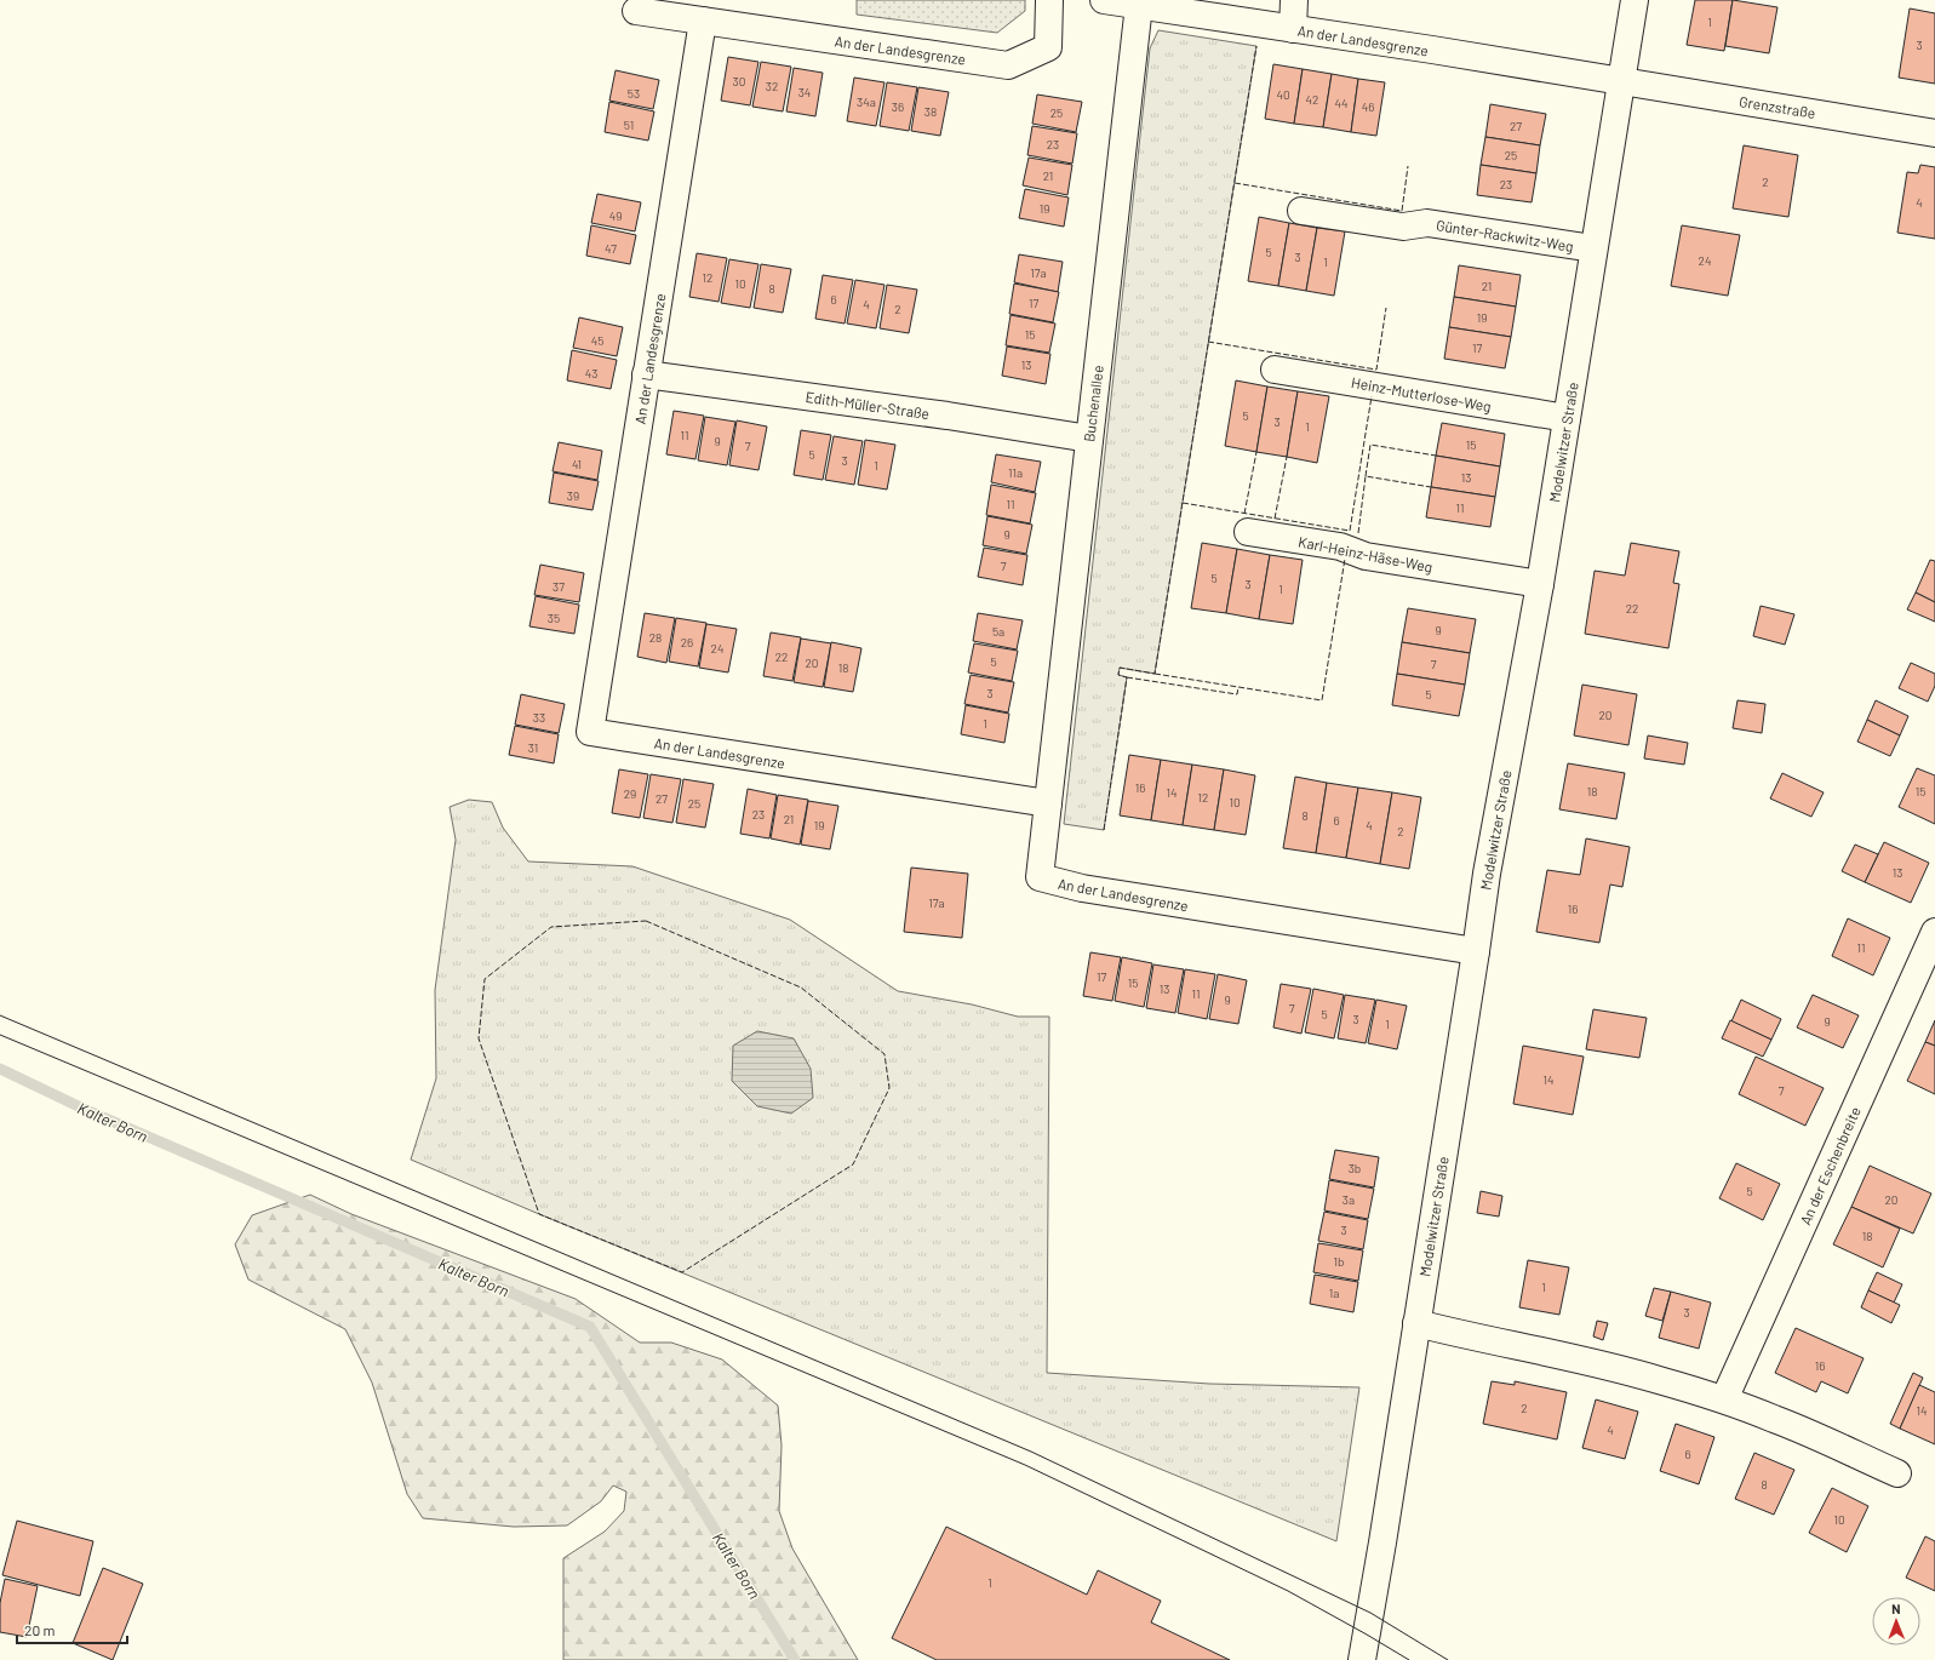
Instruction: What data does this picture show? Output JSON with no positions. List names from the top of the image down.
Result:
{
  "streets": {
    "street": [
      "An der Landesgrenze",
      "Grenzstraße",
      "Günter-Rackwitz-Weg",
      "Heinz-Mutterlose-Weg",
      "Buchenallee",
      "Edith-Müller-Straße",
      "Modelwitzer Straße",
      "Karl-Heinz-Häse-Weg",
      "An der Eschenbreite"
    ]
  },
  "crossings": [
    ["An der Landesgrenze", "Grenzstraße"],
    ["An der Landesgrenze", "Buchenallee"],
    ["An der Landesgrenze", "Edith-Müller-Straße"],
    ["An der Landesgrenze", "Modelwitzer Straße"],
    ["Grenzstraße", "Modelwitzer Straße"],
    ["Günter-Rackwitz-Weg", "Modelwitzer Straße"],
    ["Heinz-Mutterlose-Weg", "Modelwitzer Straße"],
    ["Buchenallee", "Edith-Müller-Straße"],
    ["Modelwitzer Straße", "Karl-Heinz-Häse-Weg"]
  ],
  "water": ["Kalter Born"],
  "house_numbers": [
    "1",
    "3",
    "30",
    "32",
    "34",
    "53",
    "40",
    "42",
    "34a",
    "44",
    "36",
    "46",
    "38",
    "25",
    "51",
    "27",
    "23",
    "25",
    "21",
    "2",
    "23",
    "4",
    "19",
    "49",
    "47",
    "5",
    "3",
    "24",
    "1",
    "17a",
    "12",
    "10",
    "21",
    "8",
    "6",
    "17",
    "4",
    "2",
    "19",
    "15",
    "45",
    "17",
    "13",
    "43",
    "5",
    "3",
    "1",
    "11",
    "9",
    "15",
    "7",
    "5",
    "3",
    "41",
    "1",
    "11a",
    "13",
    "39",
    "11",
    "11",
    "9",
    "7",
    "5",
    "3",
    "37",
    "1",
    "22",
    "35",
    "9",
    "5a",
    "28",
    "26",
    "24",
    "22",
    "5",
    "20",
    "7",
    "18",
    "3",
    "5",
    "20",
    "33",
    "1",
    "31",
    "16",
    "18",
    "15",
    "14",
    "29",
    "12",
    "27",
    "10",
    "25",
    "23",
    "8",
    "21",
    "6",
    "19",
    "4",
    "2",
    "13",
    "17a",
    "16",
    "11",
    "17",
    "15",
    "13",
    "11",
    "9",
    "7",
    "5",
    "3",
    "9",
    "1",
    "14",
    "7",
    "3b",
    "5",
    "3a",
    "20",
    "3",
    "18",
    "1b",
    "1",
    "1a",
    "3",
    "16",
    "2",
    "14",
    "4",
    "6",
    "8",
    "10",
    "1"
  ],
  "scale_bar": "20 m",
  "north": "top"
}
